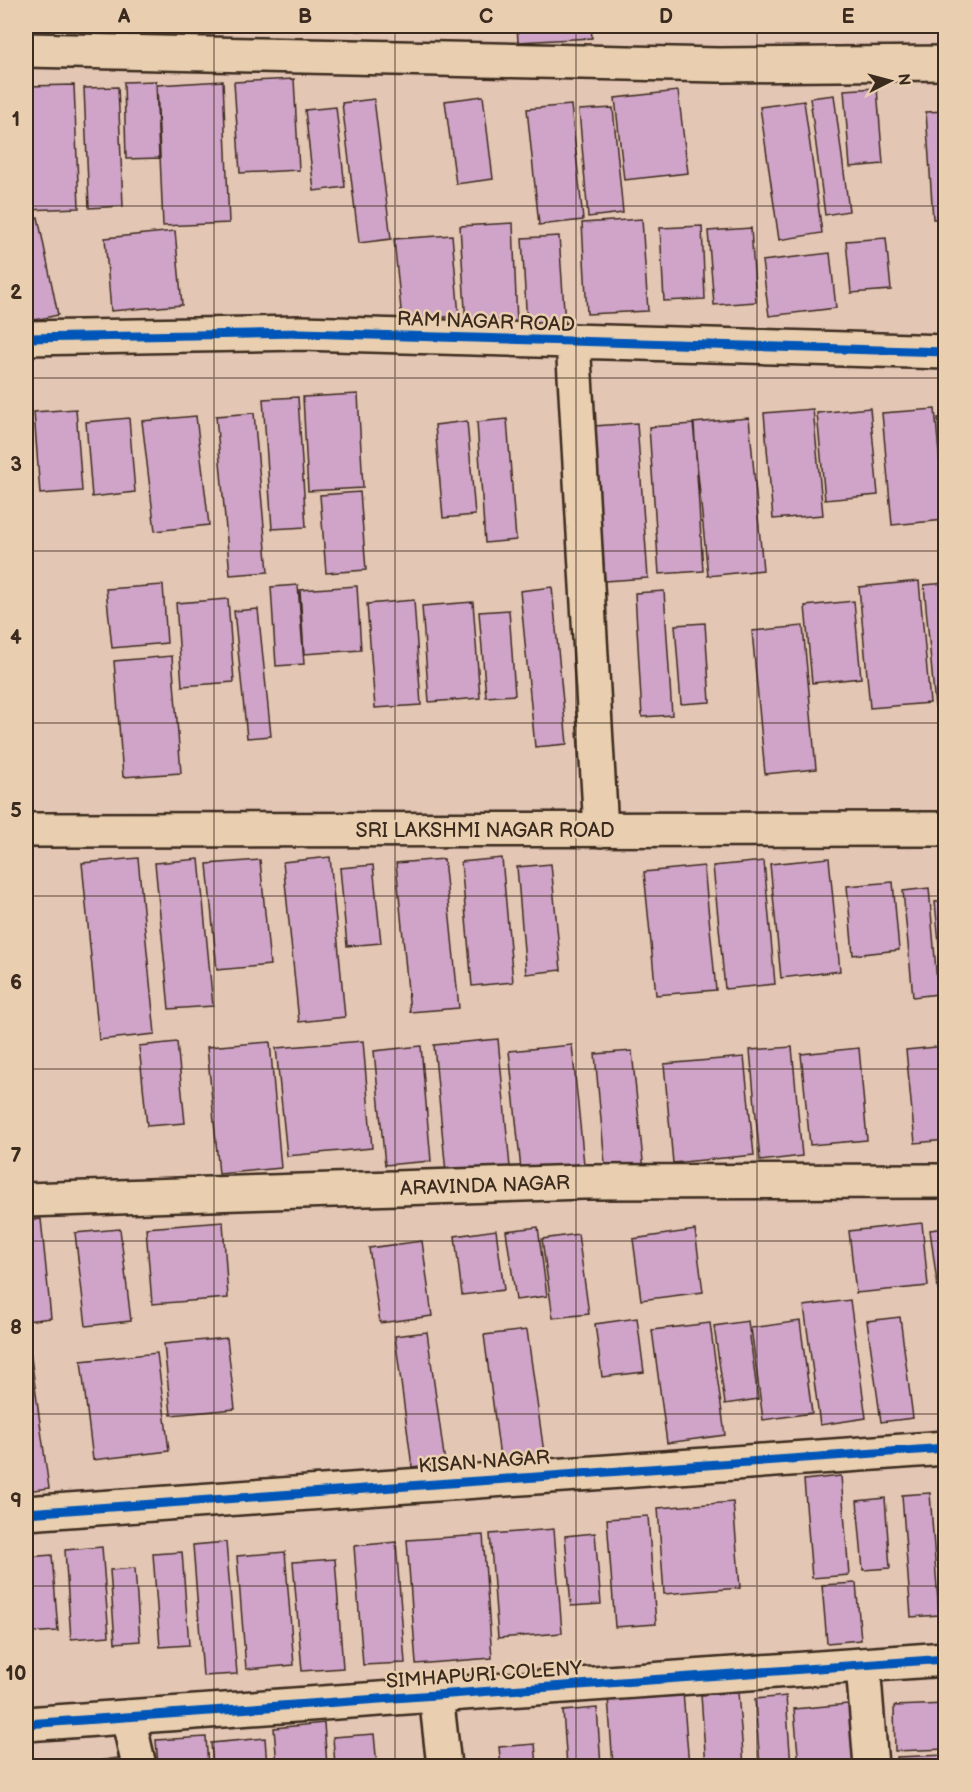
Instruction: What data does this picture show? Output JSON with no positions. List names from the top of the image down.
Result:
{
  "streets": {
    "street": [
      "RAM NAGAR ROAD",
      "SRI LAKSHMI NAGAR ROAD",
      "ARAVINDA NAGAR",
      "KISAN NAGAR",
      "SIMHAPURI COLENY"
    ]
  },
  "north": "right",
  "grid": {
    "columns": [
      "A",
      "B",
      "C",
      "D",
      "E"
    ],
    "rows": [
      "1",
      "2",
      "3",
      "4",
      "5",
      "6",
      "7",
      "8",
      "9",
      "10"
    ]
  }
}
